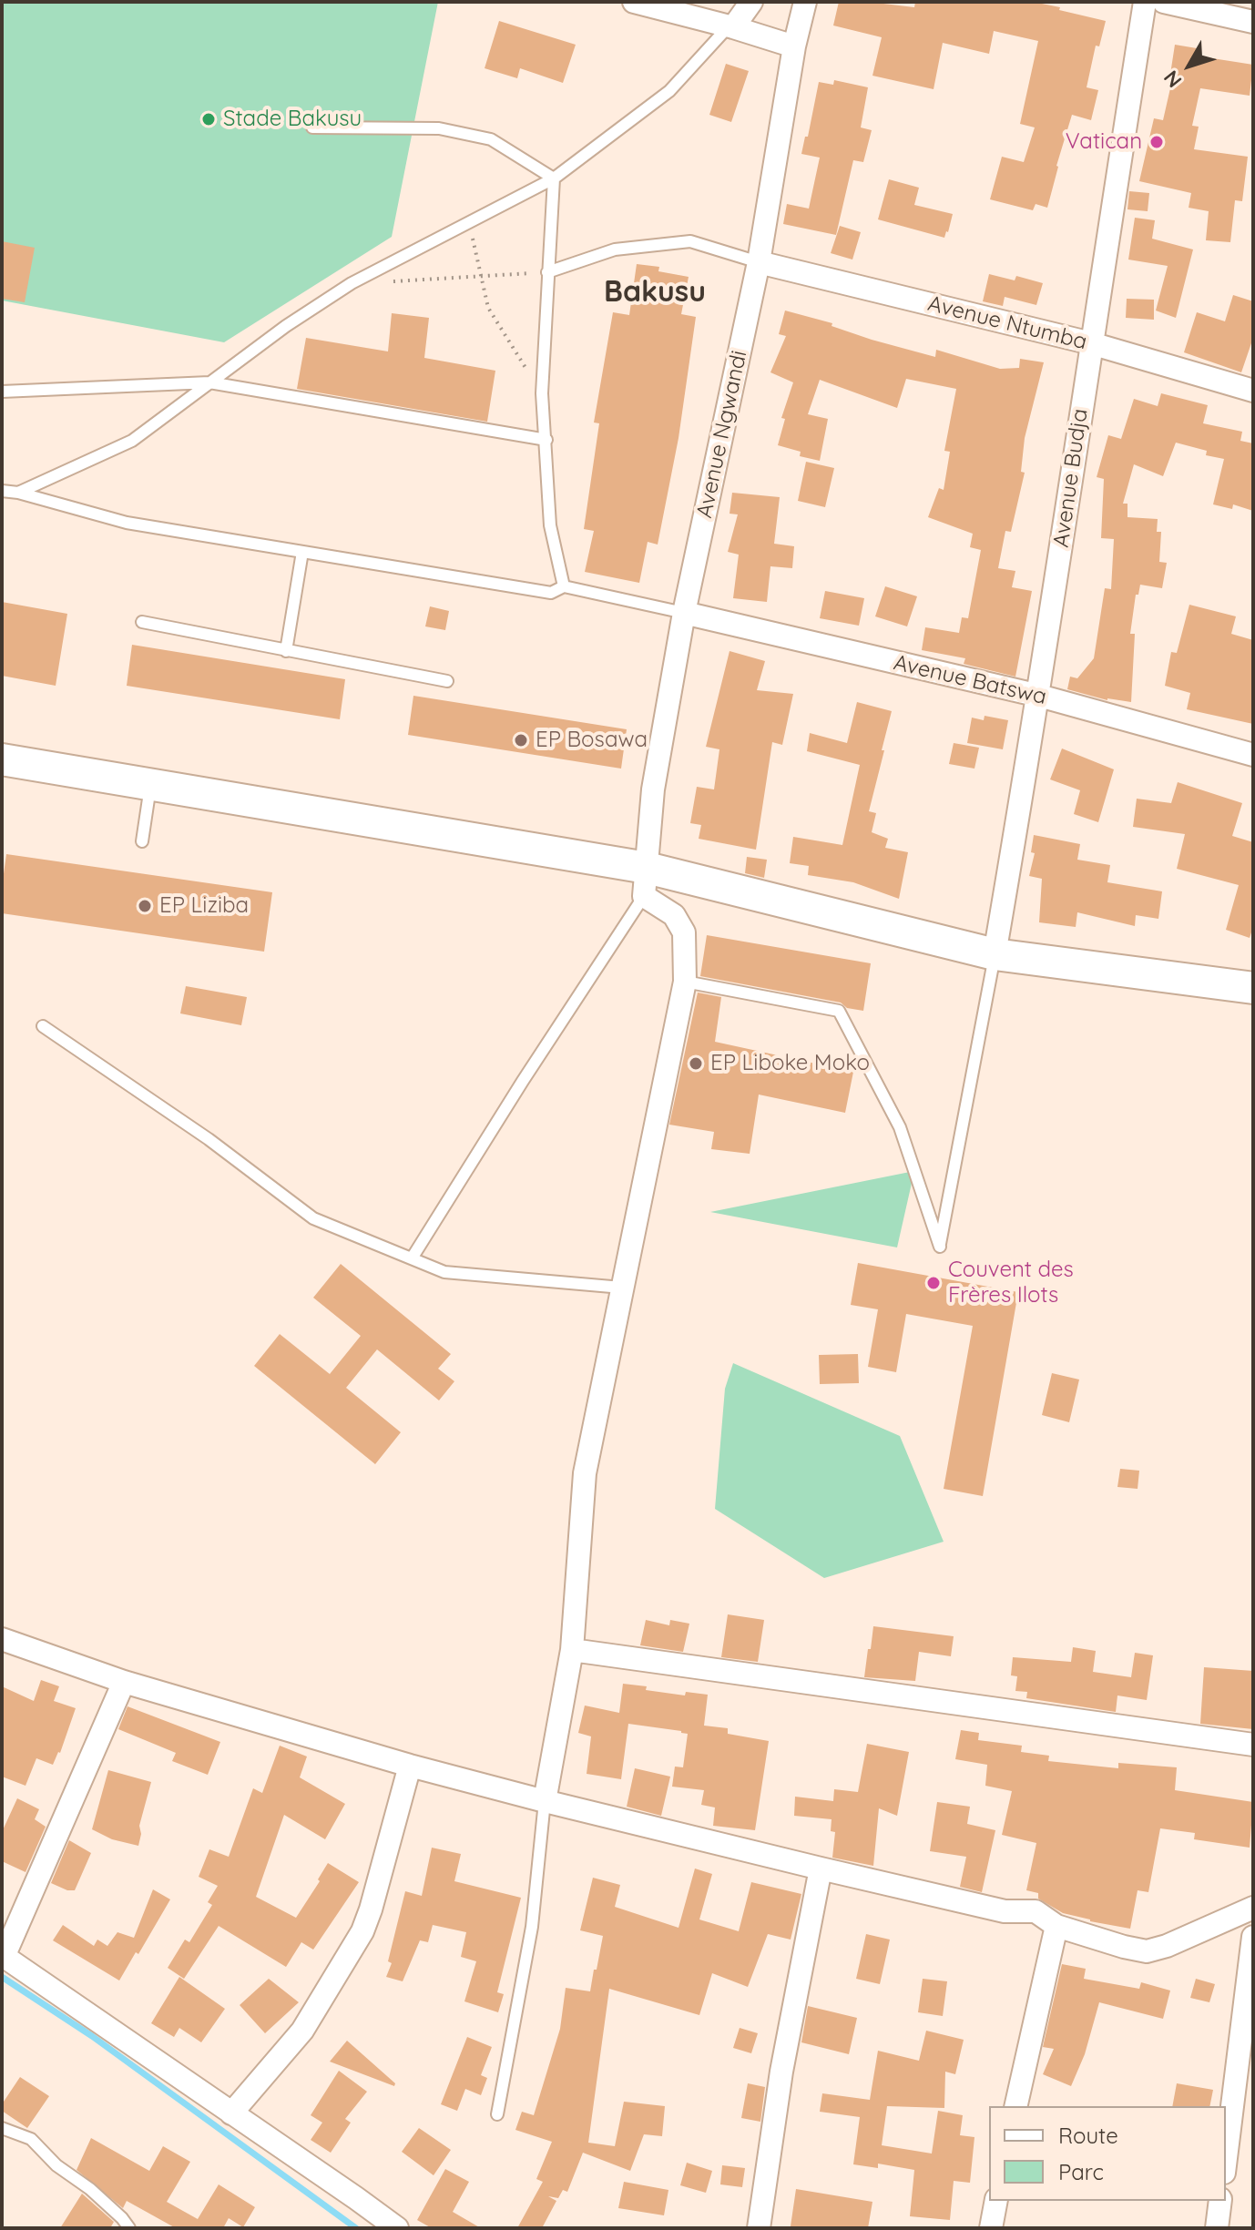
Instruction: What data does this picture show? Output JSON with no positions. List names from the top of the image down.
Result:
{
  "streets": {
    "street": [
      "Avenue Ntumba",
      "Avenue Ngwandi",
      "Avenue Budja",
      "Avenue Batswa"
    ]
  },
  "crossings": [
    ["Avenue Ntumba", "Avenue Ngwandi"],
    ["Avenue Ntumba", "Avenue Budja"],
    ["Avenue Ngwandi", "Avenue Batswa"],
    ["Avenue Budja", "Avenue Batswa"]
  ],
  "districts": ["Bakusu"],
  "places": [
    "Stade Bakusu",
    "Vatican",
    "EP Bosawa",
    "EP Liziba",
    "EP Liboke Moko",
    "Couvent des Frères Ilots"
  ],
  "legend": ["Route", "Parc"],
  "north": "bottom left"
}
